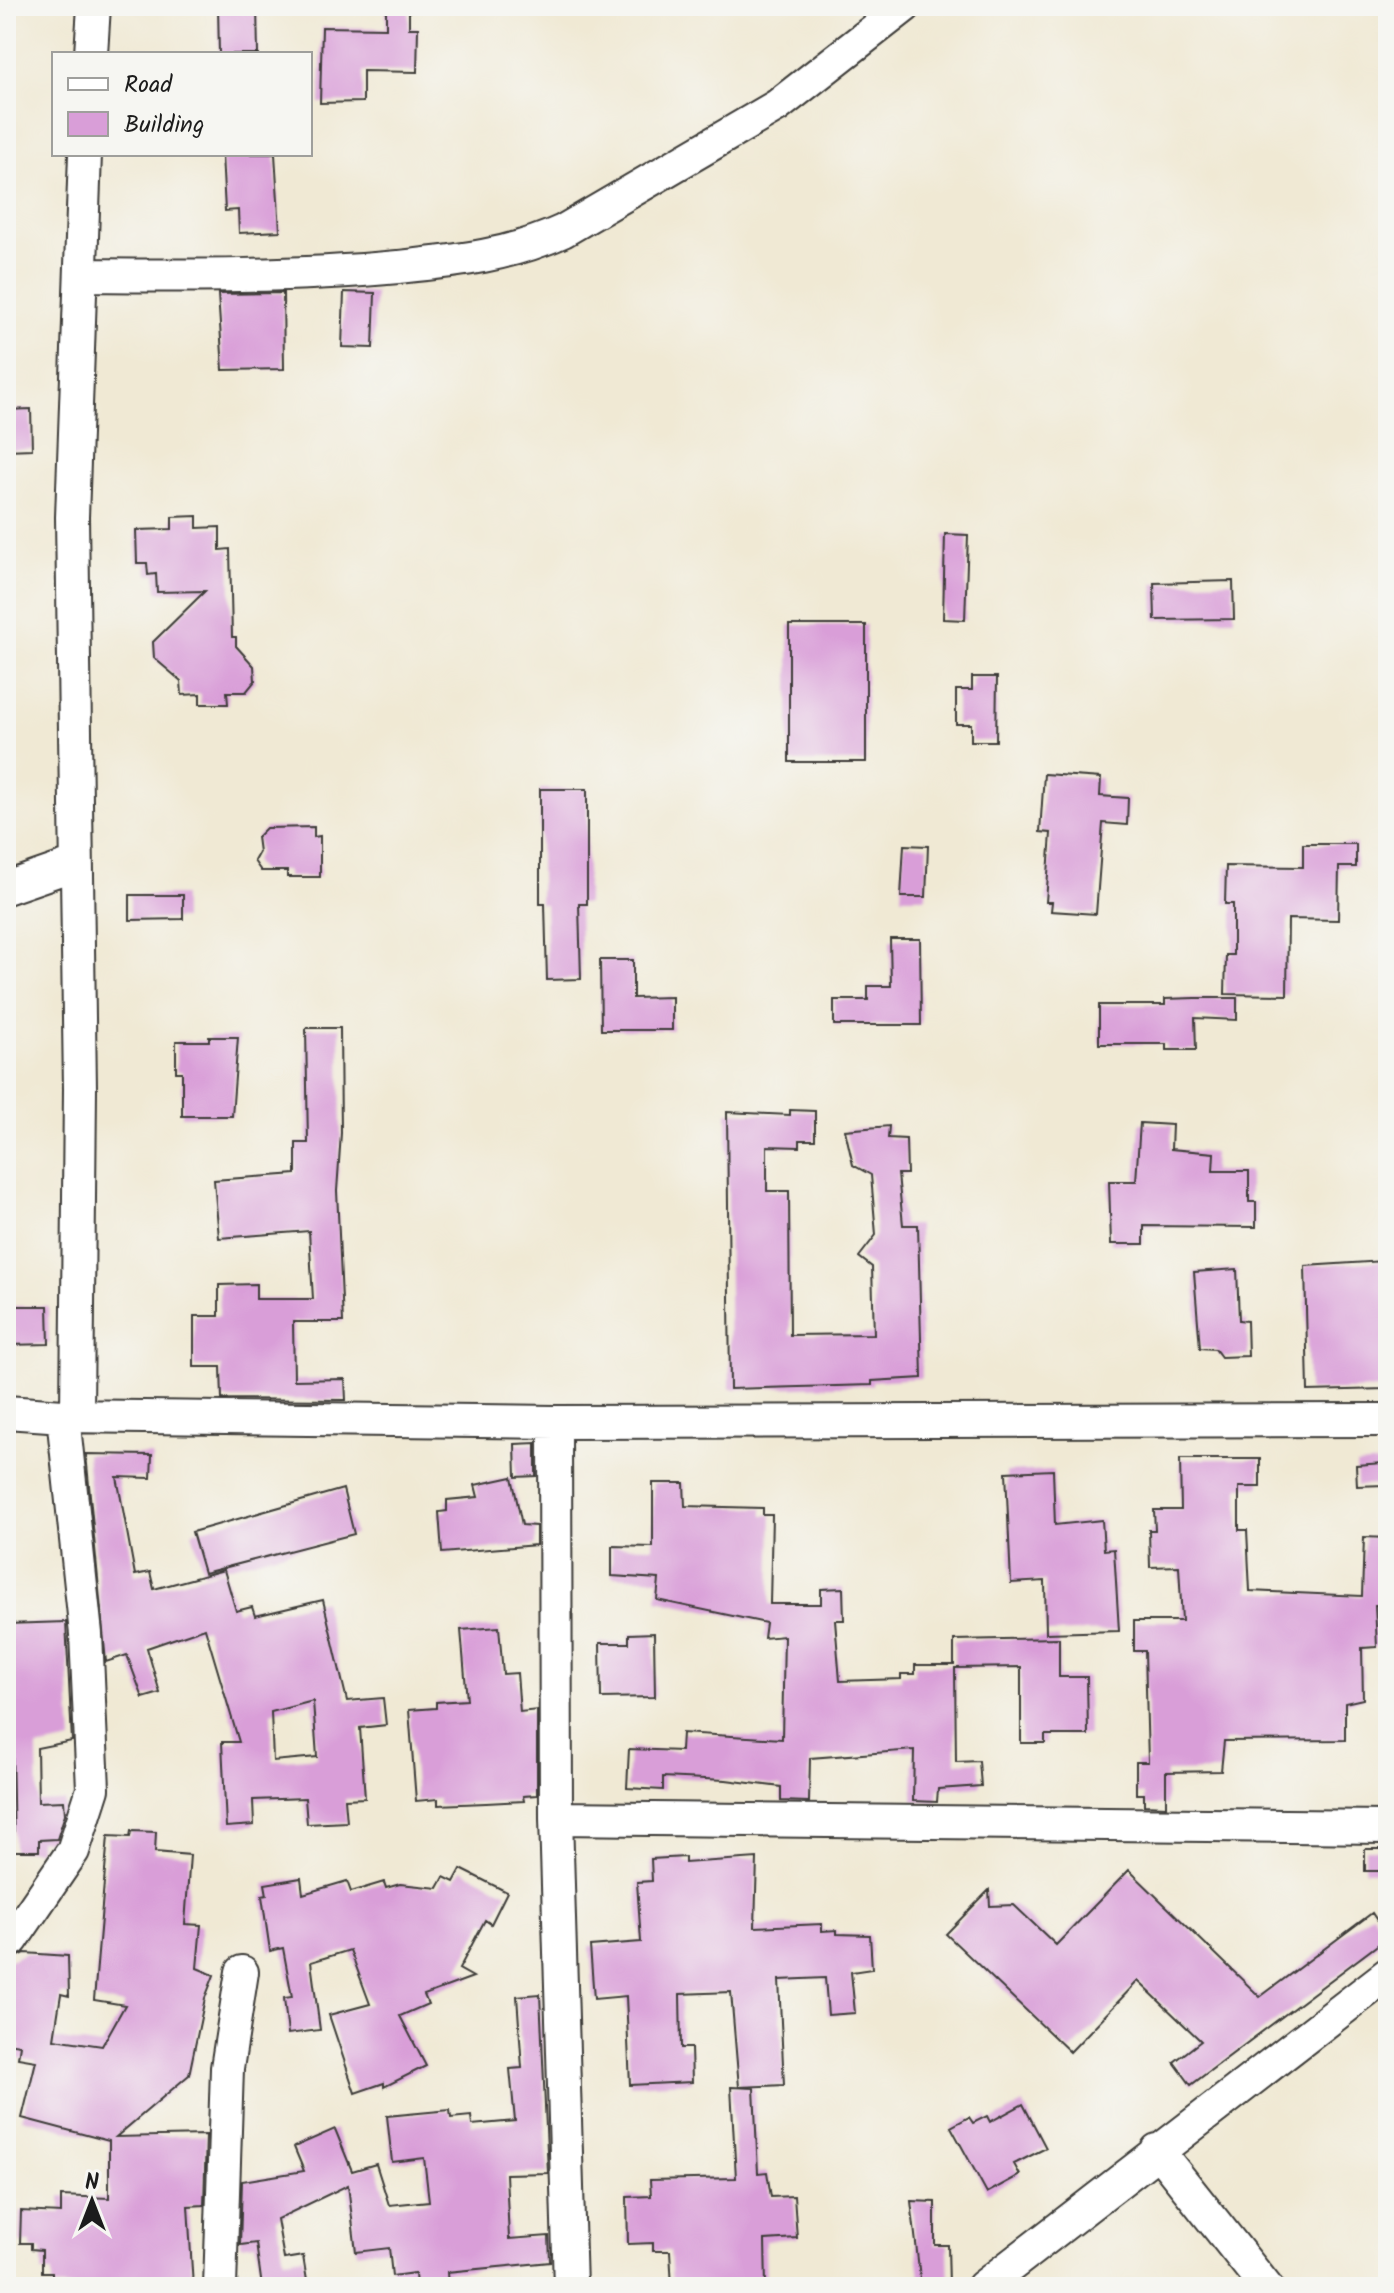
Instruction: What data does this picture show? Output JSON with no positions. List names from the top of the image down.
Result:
{
  "legend": ["Road", "Building"],
  "north": "top"
}
